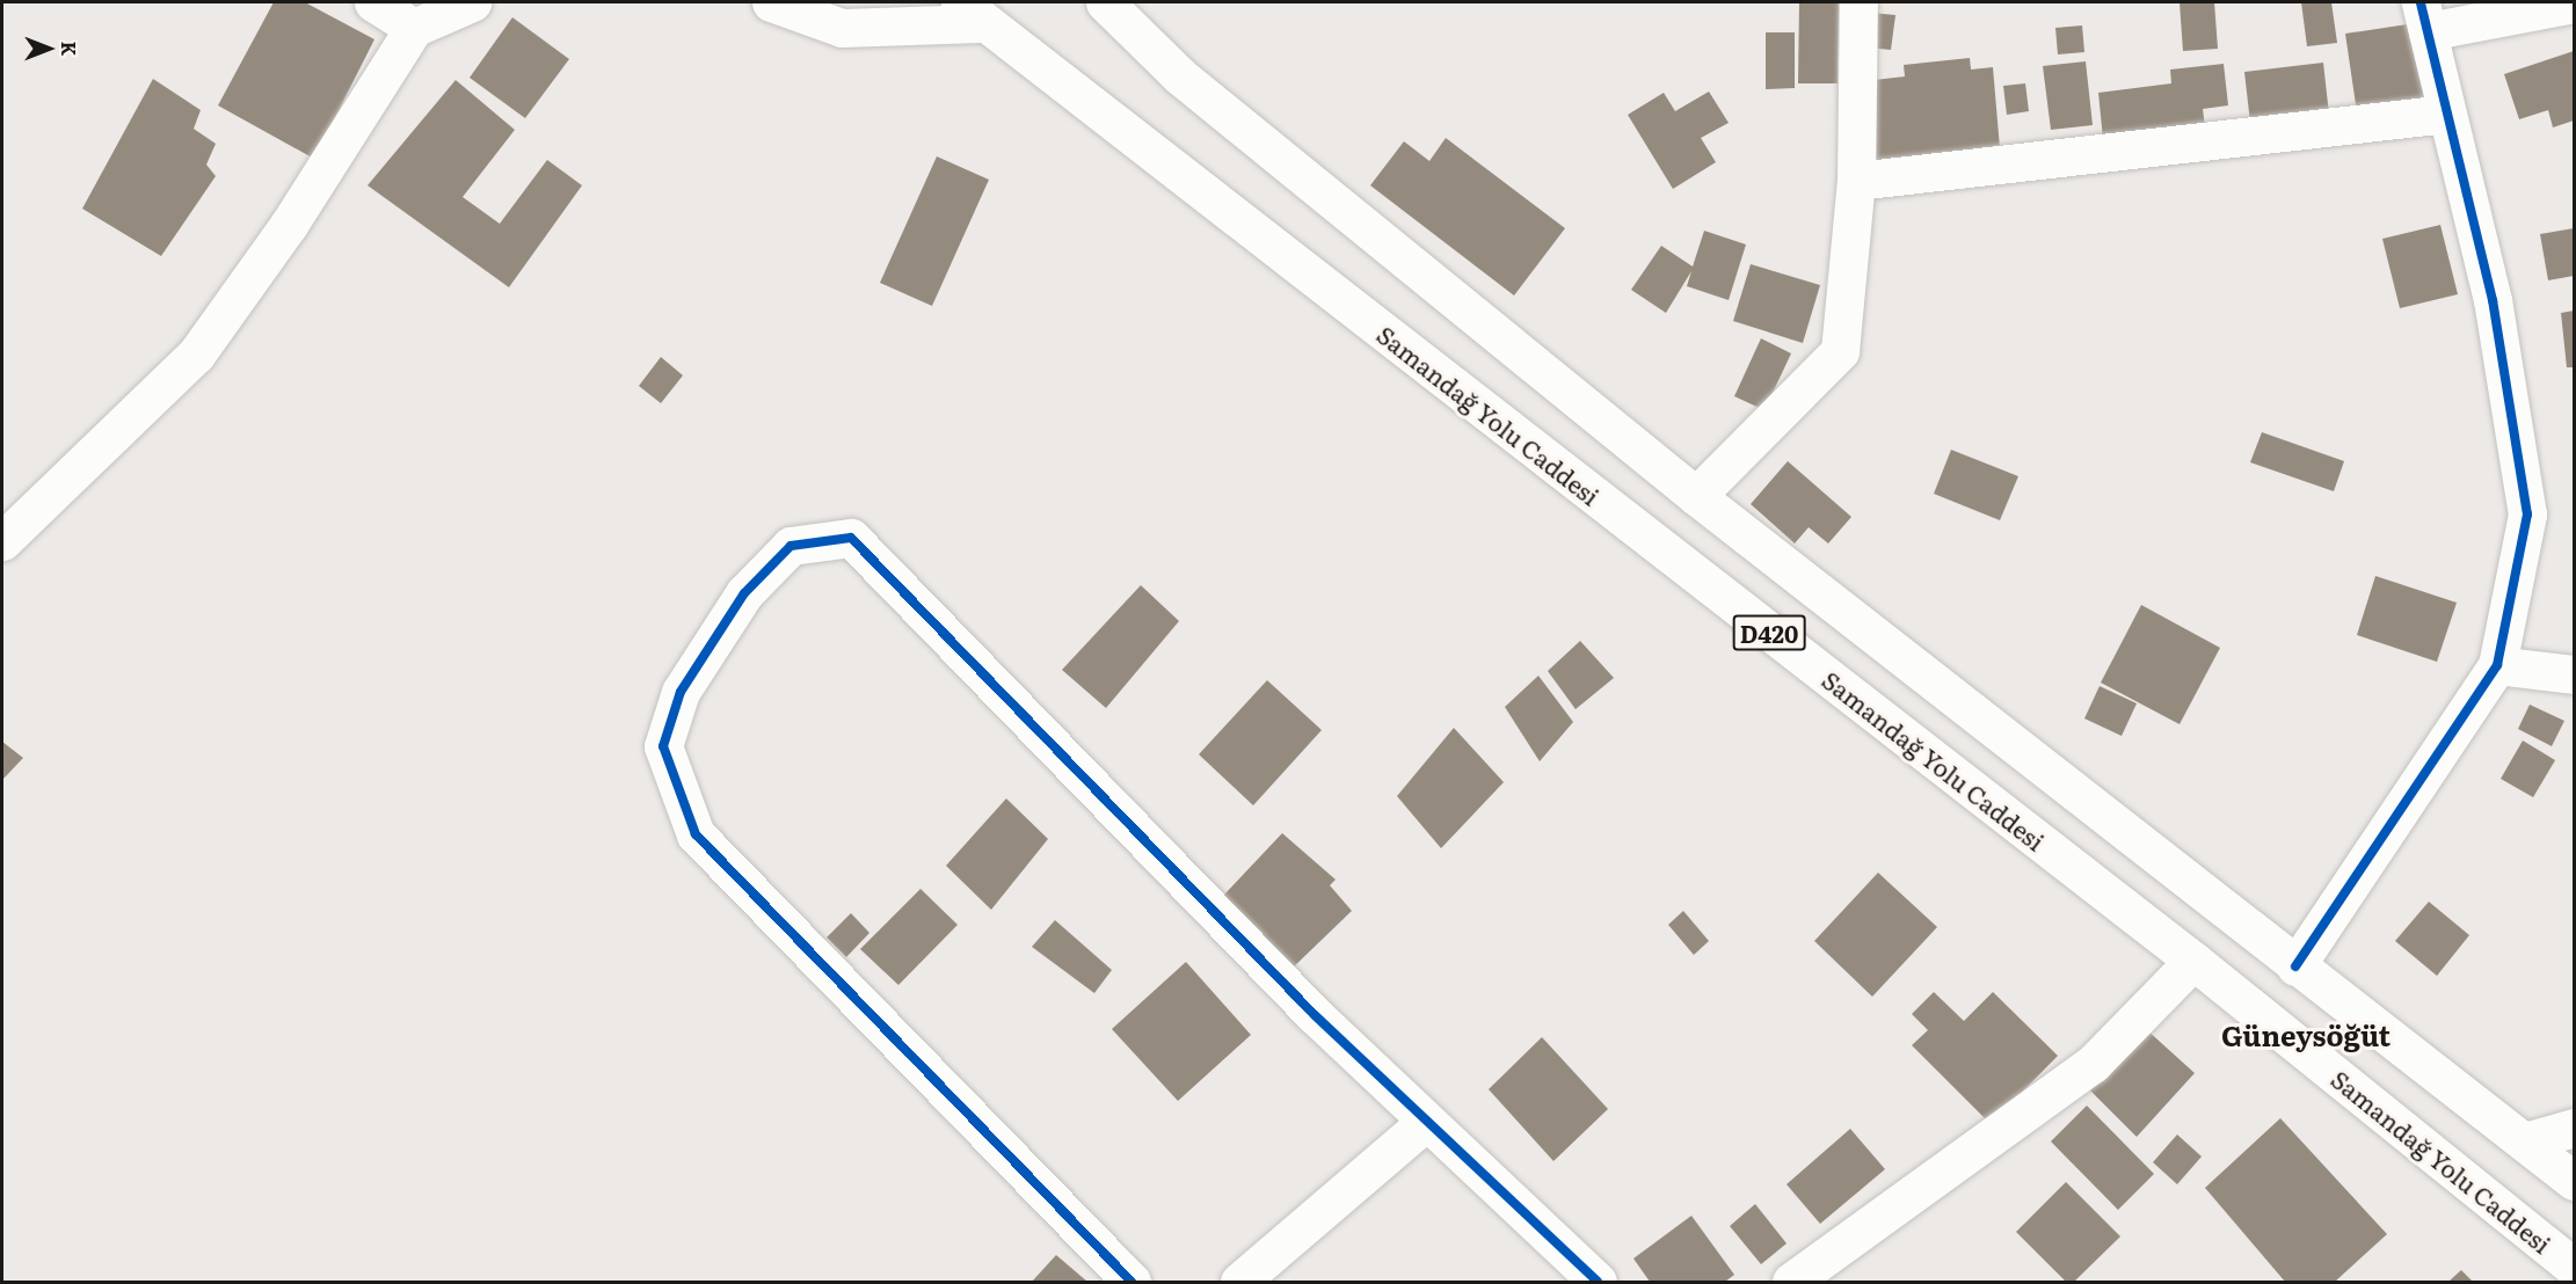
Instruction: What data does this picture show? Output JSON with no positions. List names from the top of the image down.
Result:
{
  "streets": {
    "main road": ["Samandağ Yolu Caddesi", "D420"]
  },
  "districts": ["Güneysöğüt"],
  "north": "right"
}
